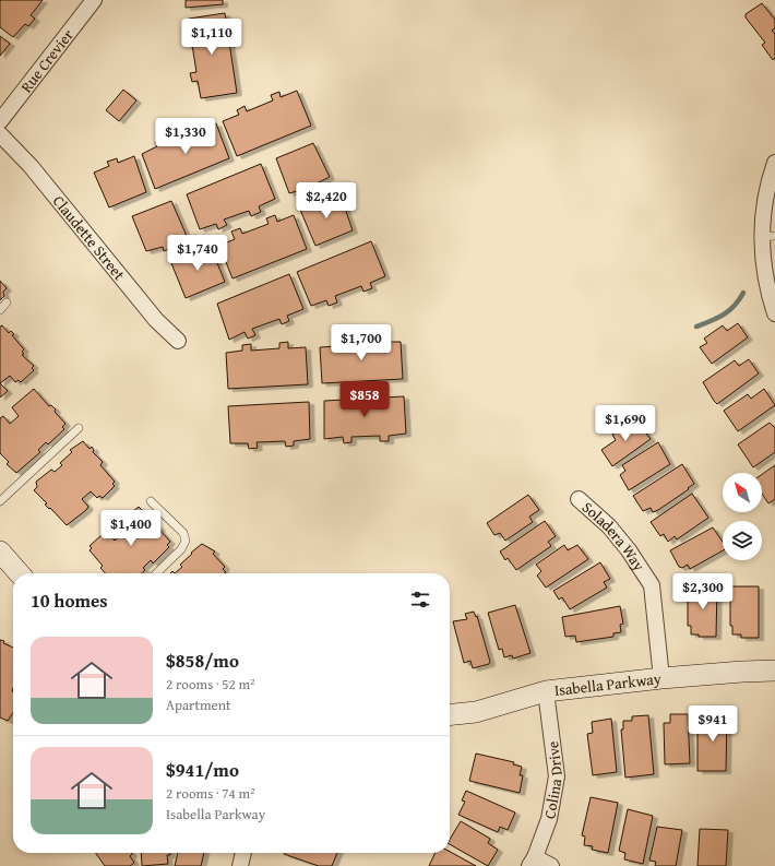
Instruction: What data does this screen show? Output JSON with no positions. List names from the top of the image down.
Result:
{
  "streets": {
    "street": [
      "Rue Crevier",
      "Claudette Street",
      "Soladera Way",
      "Isabella Parkway",
      "Colina Drive"
    ]
  },
  "crossings": [
    ["Soladera Way", "Isabella Parkway"],
    ["Isabella Parkway", "Colina Drive"]
  ],
  "north": "top left",
  "page": {
    "price": [
      "$1,110",
      "$1,330",
      "$2,420",
      "$1,740",
      "$1,700",
      "$858",
      "$1,690",
      "$1,400",
      "$2,300",
      "$941"
    ],
    "heading": "10 homes",
    "list": [
      {
        "name": "$858/mo",
        "note": "2 rooms · 52 m² · Apartment"
      },
      {
        "name": "$941/mo",
        "note": "2 rooms · 74 m² · Isabella Parkway"
      }
    ]
  }
}
